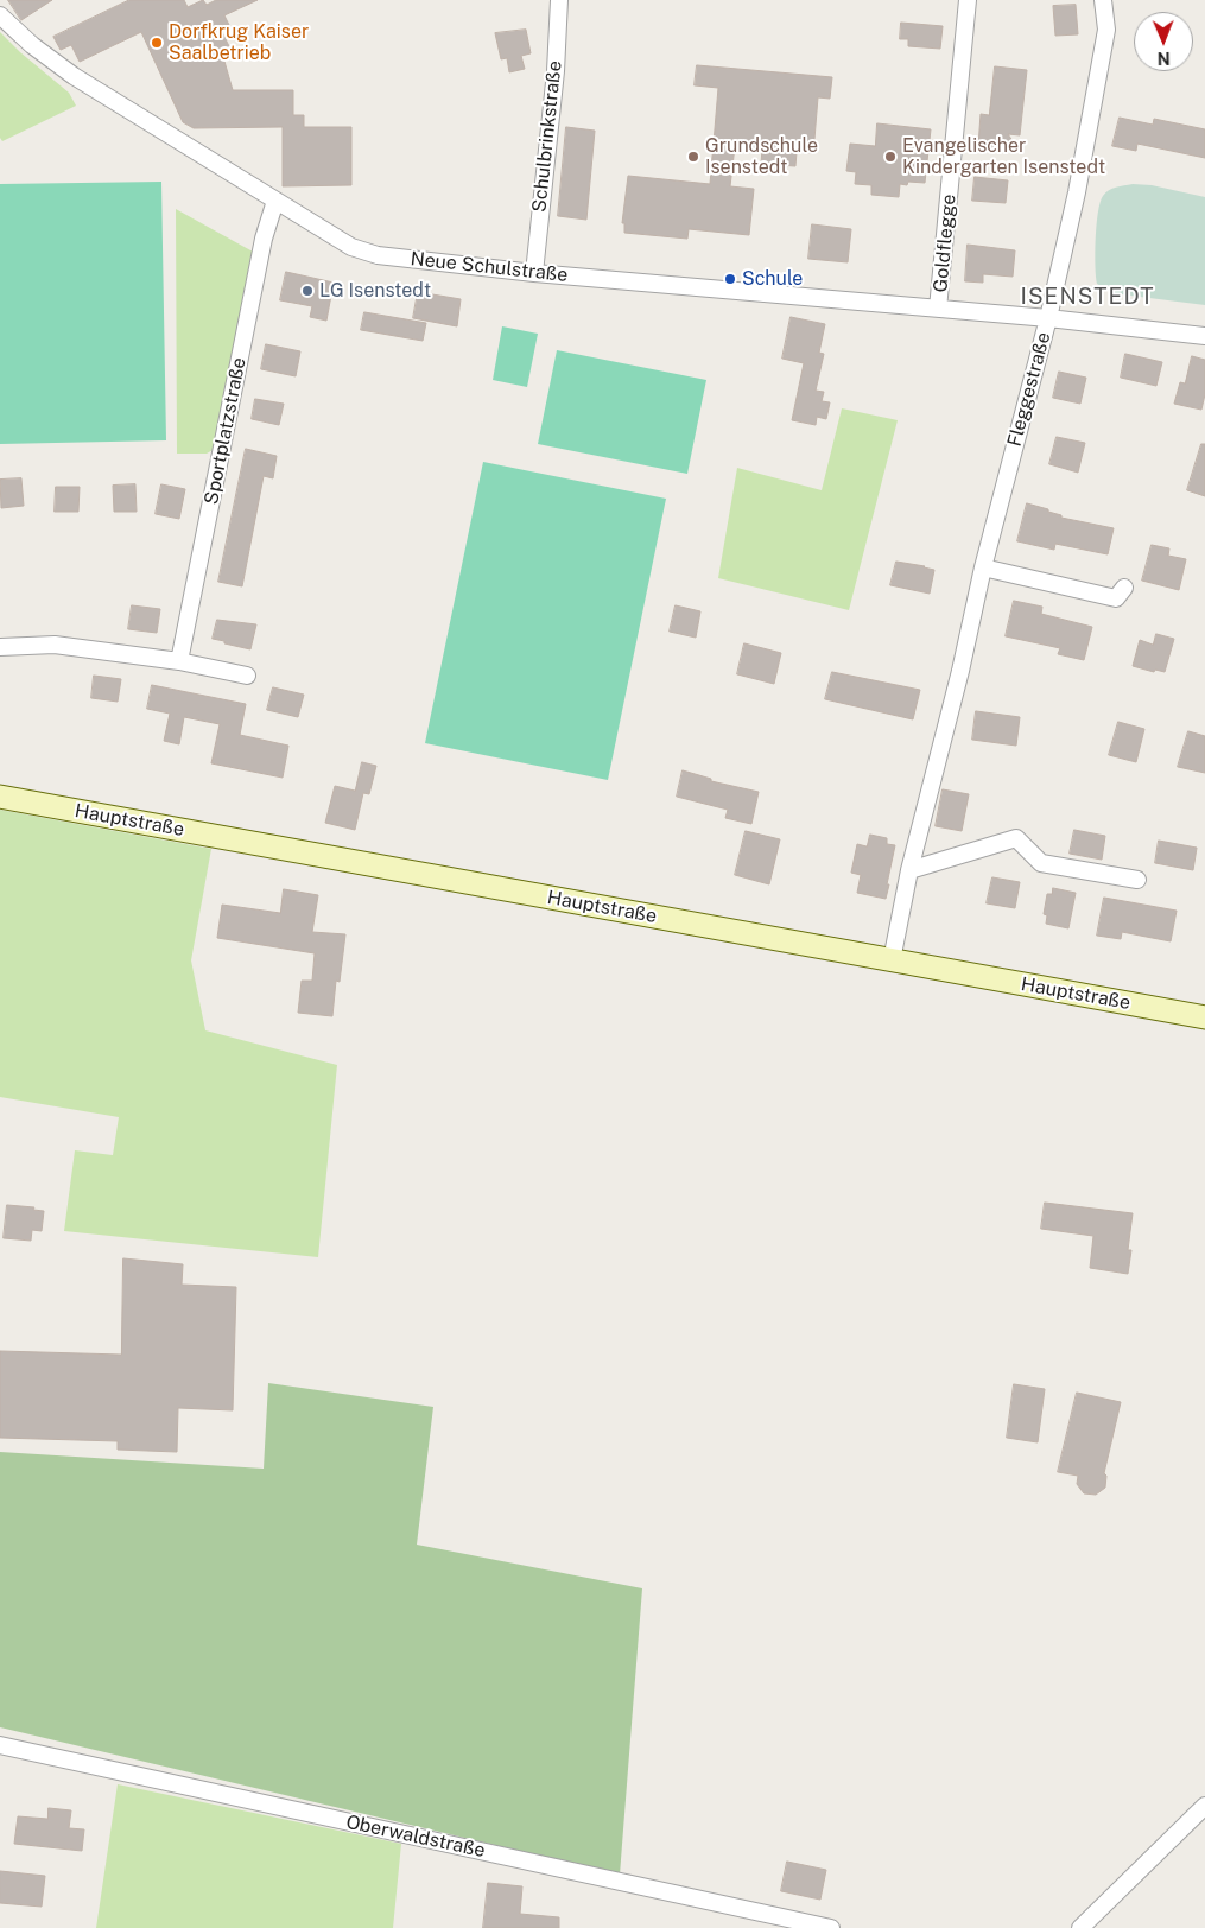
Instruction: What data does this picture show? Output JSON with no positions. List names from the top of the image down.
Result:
{
  "streets": {
    "main road": ["Hauptstraße"],
    "street": [
      "Schulbrinkstraße",
      "Goldflegge",
      "Neue Schulstraße",
      "Fleggestraße",
      "Sportplatzstraße",
      "Oberwaldstraße"
    ]
  },
  "crossings": [
    ["Schulbrinkstraße", "Neue Schulstraße"],
    ["Goldflegge", "Neue Schulstraße"],
    ["Neue Schulstraße", "Fleggestraße"],
    ["Neue Schulstraße", "Sportplatzstraße"],
    ["Fleggestraße", "Hauptstraße"]
  ],
  "districts": ["ISENSTEDT"],
  "places": [
    "Dorfkrug Kaiser Saalbetrieb",
    "Grundschule Isenstedt",
    "Evangelischer Kindergarten Isenstedt",
    "Schule",
    "LG Isenstedt"
  ],
  "north": "bottom"
}
